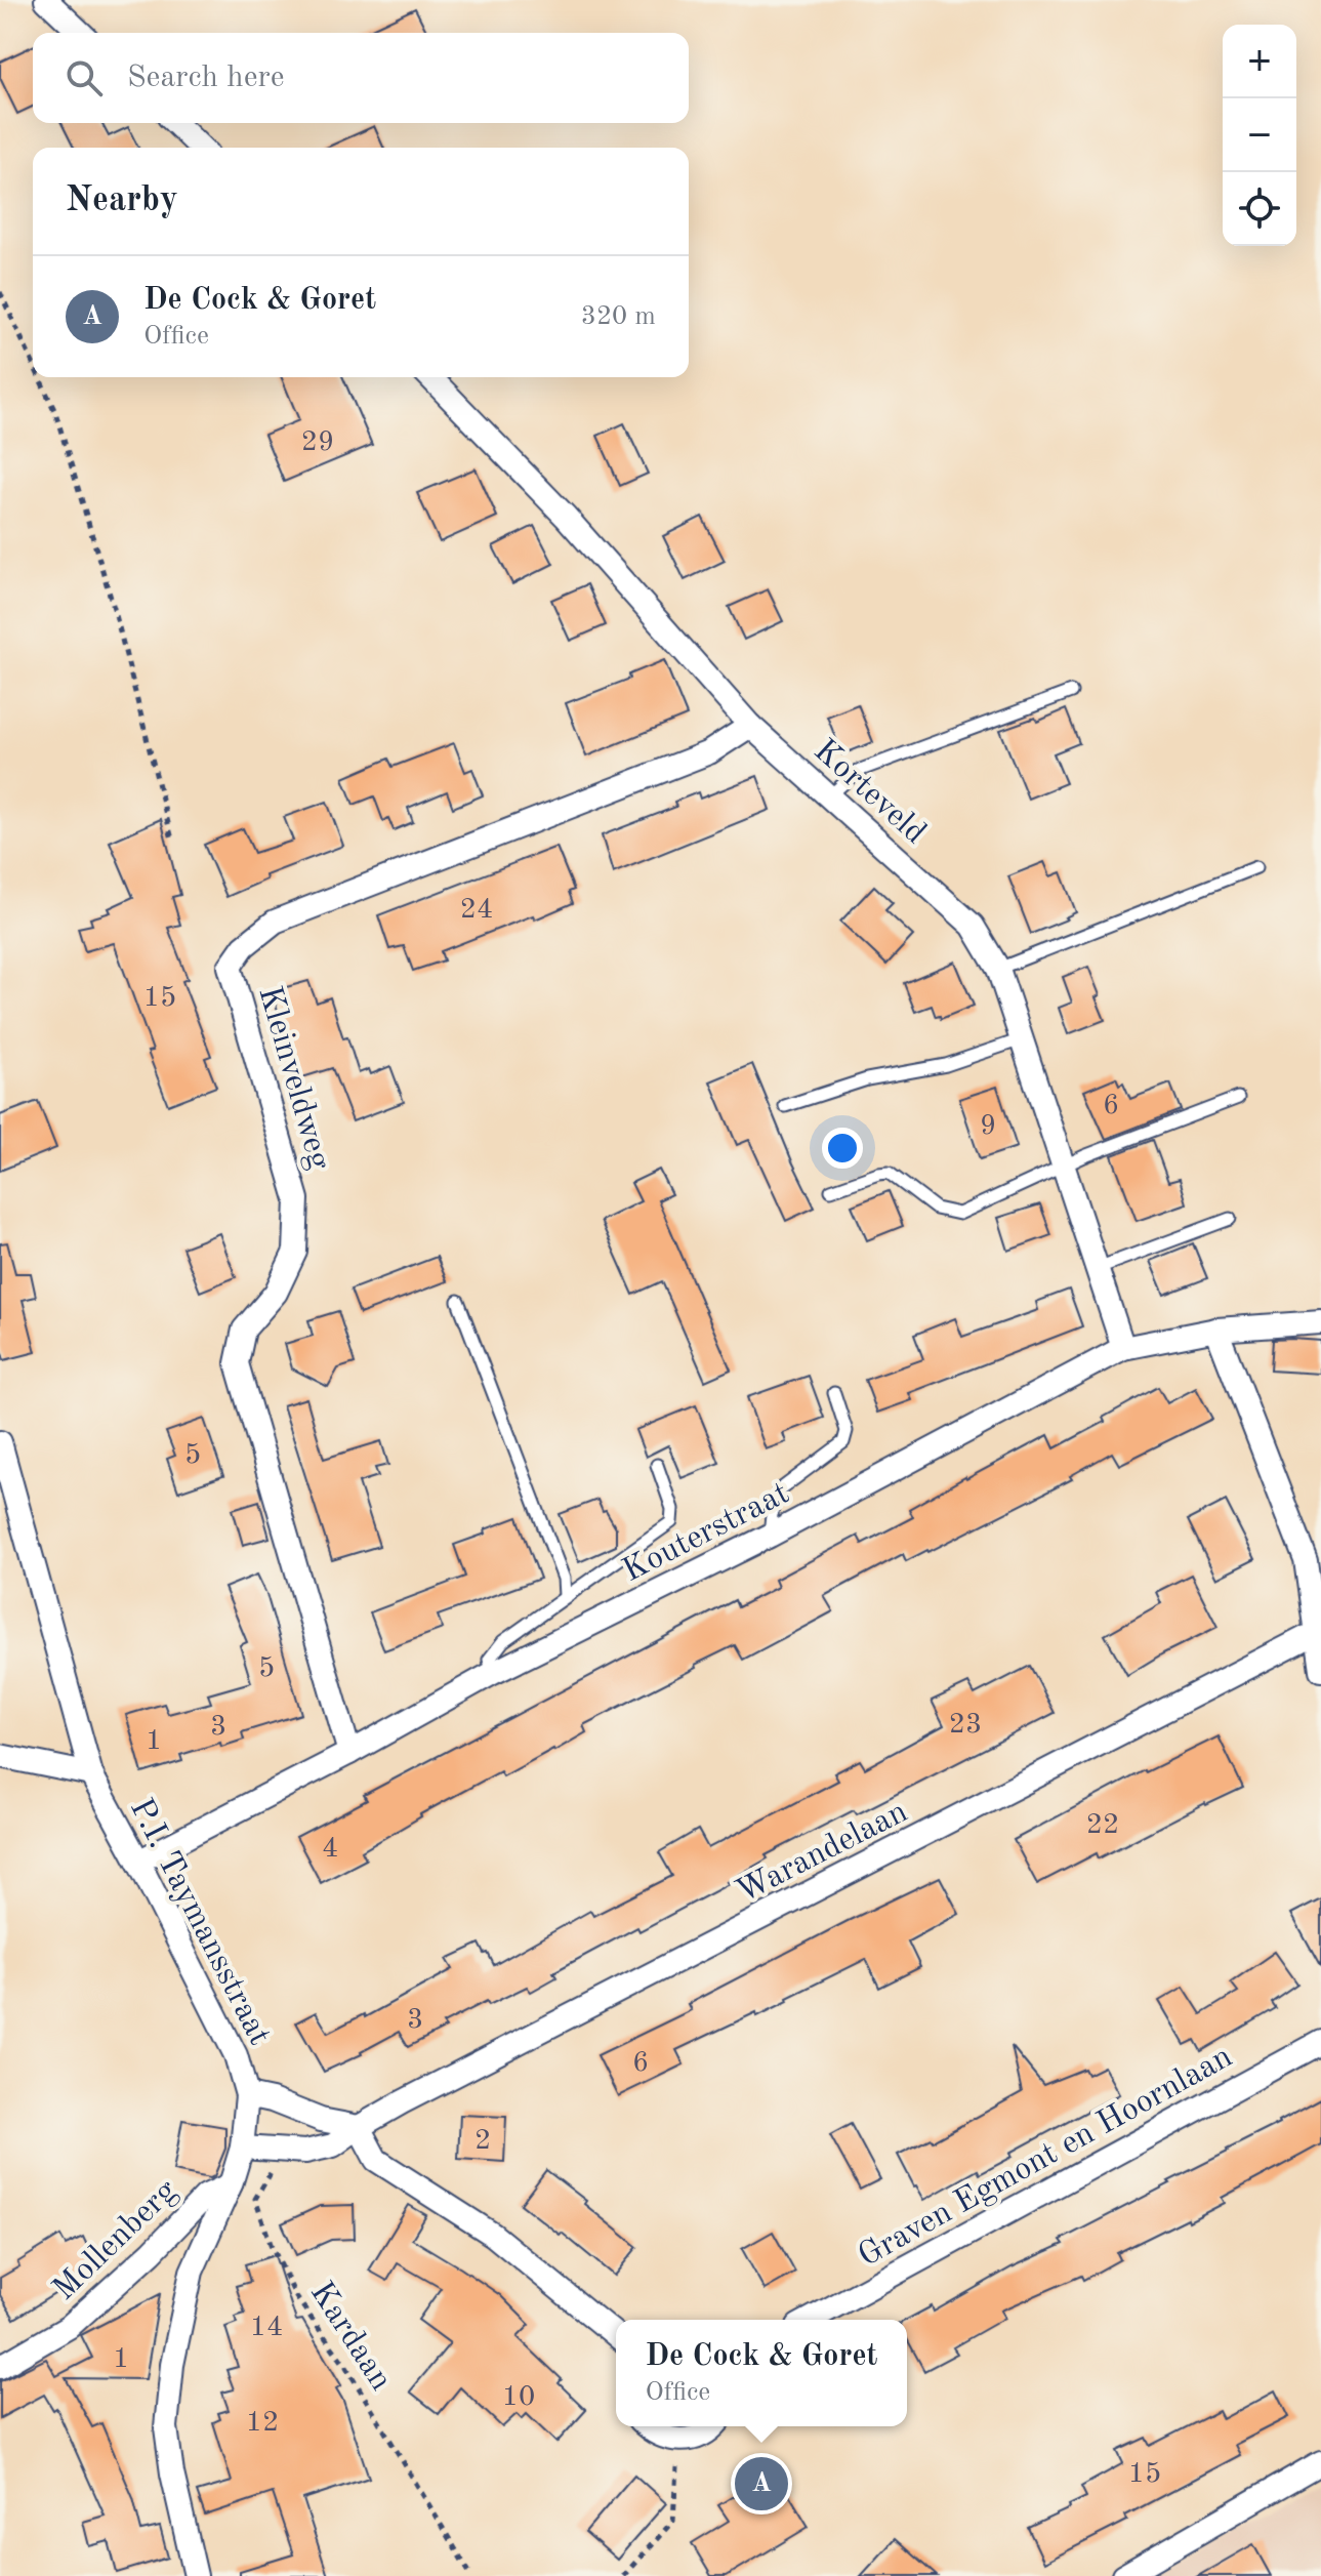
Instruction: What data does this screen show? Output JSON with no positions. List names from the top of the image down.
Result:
{
  "streets": {
    "street": [
      "Korteveld",
      "Kleinveldweg",
      "Kouterstraat",
      "Warandelaan",
      "P.I. Taymansstraat",
      "Graven Egmont en Hoornlaan",
      "Mollenberg"
    ],
    "path": ["Kardaan"]
  },
  "crossings": [
    ["Korteveld", "Kleinveldweg"],
    ["Korteveld", "Kouterstraat"],
    ["Kleinveldweg", "Kouterstraat"],
    ["Kouterstraat", "P.I. Taymansstraat"],
    ["Warandelaan", "P.I. Taymansstraat"],
    ["Warandelaan", "Kardaan"],
    ["P.I. Taymansstraat", "Mollenberg"]
  ],
  "house_numbers": [
    "29",
    "24",
    "15",
    "6",
    "9",
    "5",
    "5",
    "23",
    "3",
    "1",
    "22",
    "4",
    "3",
    "6",
    "2",
    "14",
    "1",
    "10",
    "12",
    "15"
  ],
  "page": {
    "map_buttons": ["+", "−"],
    "search": "Search here",
    "heading": "Nearby",
    "list": [
      {
        "mark": "A",
        "name": "De Cock & Goret",
        "note": "Office",
        "value": "320 m"
      }
    ],
    "popup": ["De Cock & Goret", "Office"],
    "pins": "A"
  }
}
